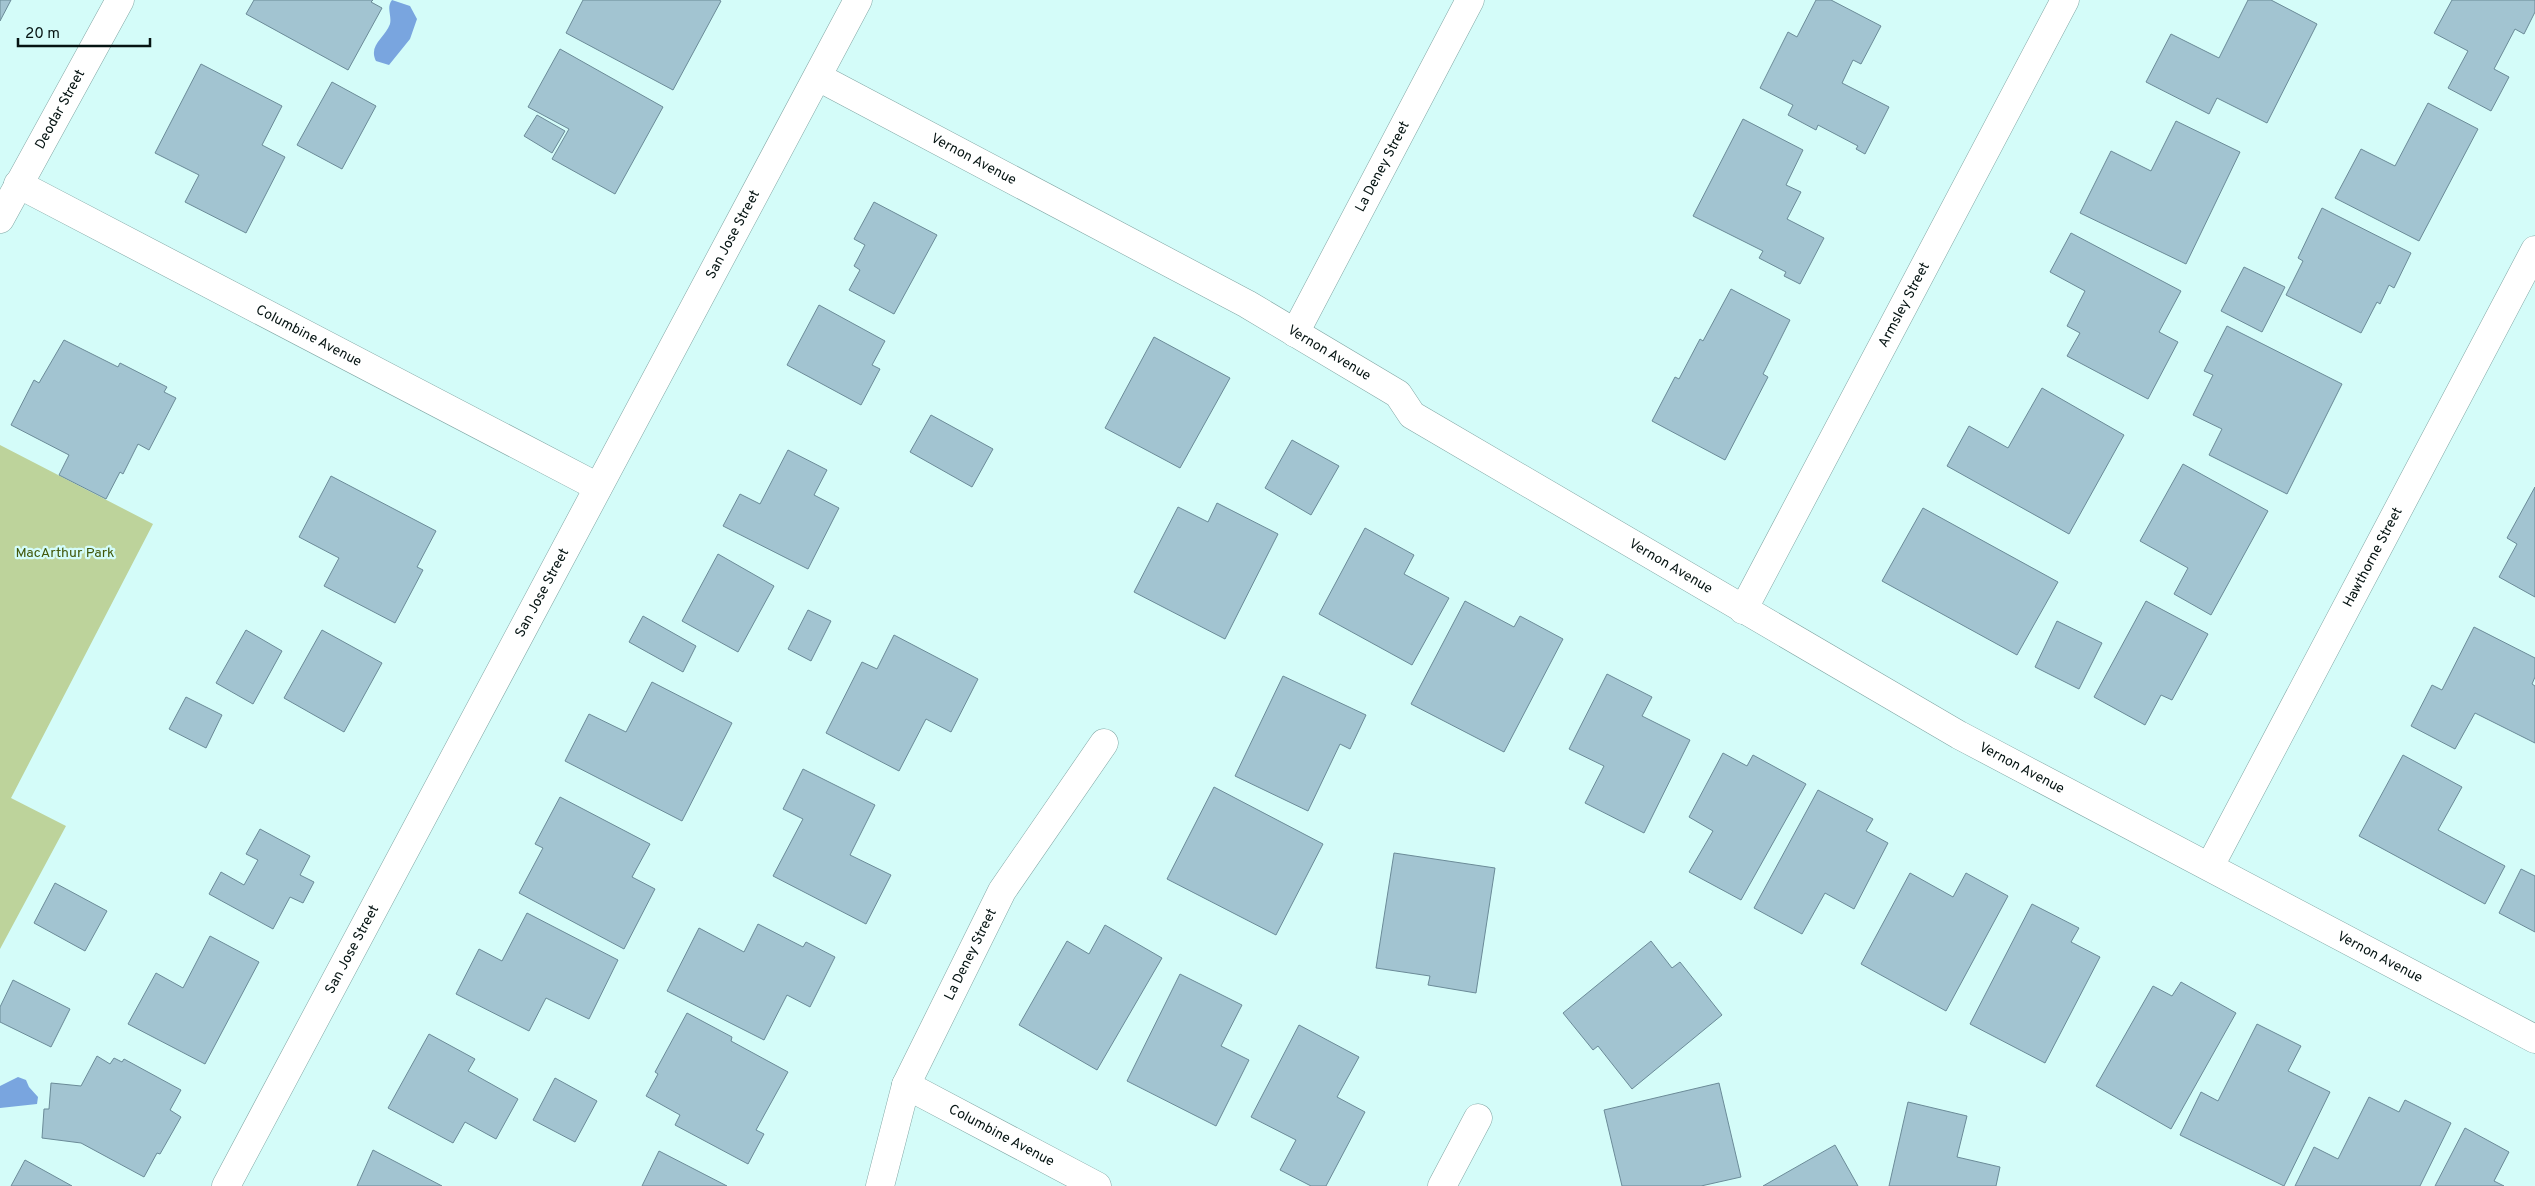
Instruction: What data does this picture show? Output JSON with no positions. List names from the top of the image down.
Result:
{
  "streets": {
    "street": [
      "Deodar Street",
      "Vernon Avenue",
      "La Deney Street",
      "San Jose Street",
      "Armsley Street",
      "Columbine Avenue",
      "Hawthorne Street"
    ]
  },
  "crossings": [
    ["Deodar Street", "Columbine Avenue"],
    ["Vernon Avenue", "La Deney Street"],
    ["Vernon Avenue", "San Jose Street"],
    ["Vernon Avenue", "Armsley Street"],
    ["Vernon Avenue", "Hawthorne Street"],
    ["La Deney Street", "Columbine Avenue"],
    ["San Jose Street", "Columbine Avenue"]
  ],
  "parks": ["MacArthur Park"],
  "scale_bar": "20 m"
}
